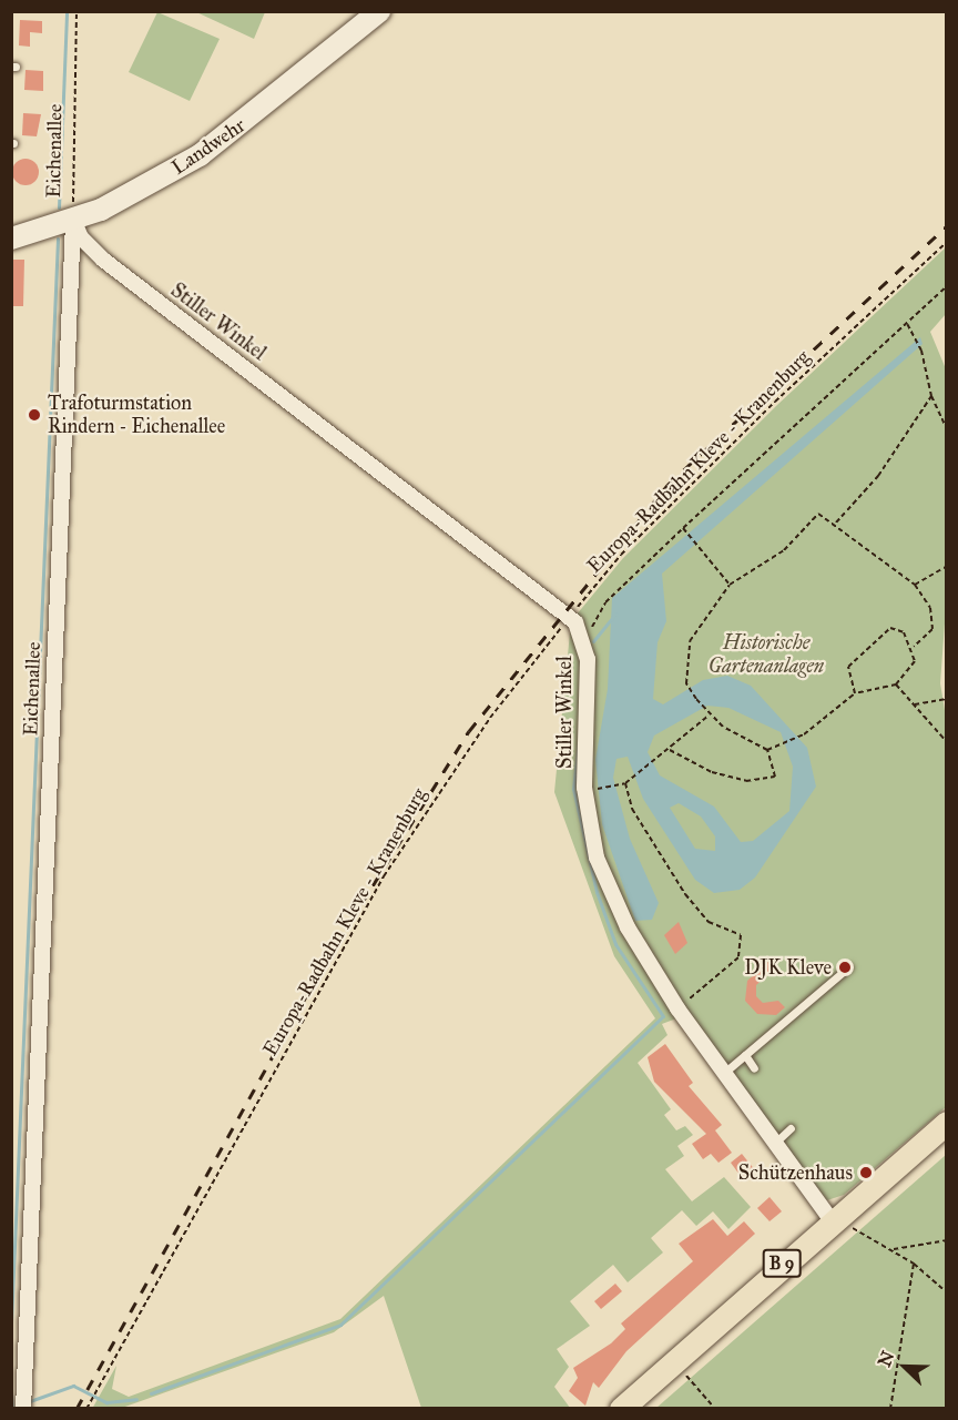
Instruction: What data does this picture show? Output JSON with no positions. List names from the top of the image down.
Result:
{
  "streets": {
    "main road": ["Landwehr", "B 9"],
    "street": ["Eichenallee", "Stiller Winkel"],
    "path": ["Europa-Radbahn Kleve - Kranenburg"]
  },
  "crossings": [
    ["Landwehr", "Eichenallee"],
    ["Landwehr", "Stiller Winkel"],
    ["Eichenallee", "Stiller Winkel"],
    ["Stiller Winkel", "Europa-Radbahn Kleve - Kranenburg"],
    ["Stiller Winkel", "B 9"]
  ],
  "parks": ["Historische Gartenanlagen"],
  "places": ["Trafoturmstation Rindern - Eichenallee", "DJK Kleve", "Schützenhaus"],
  "north": "top left"
}
